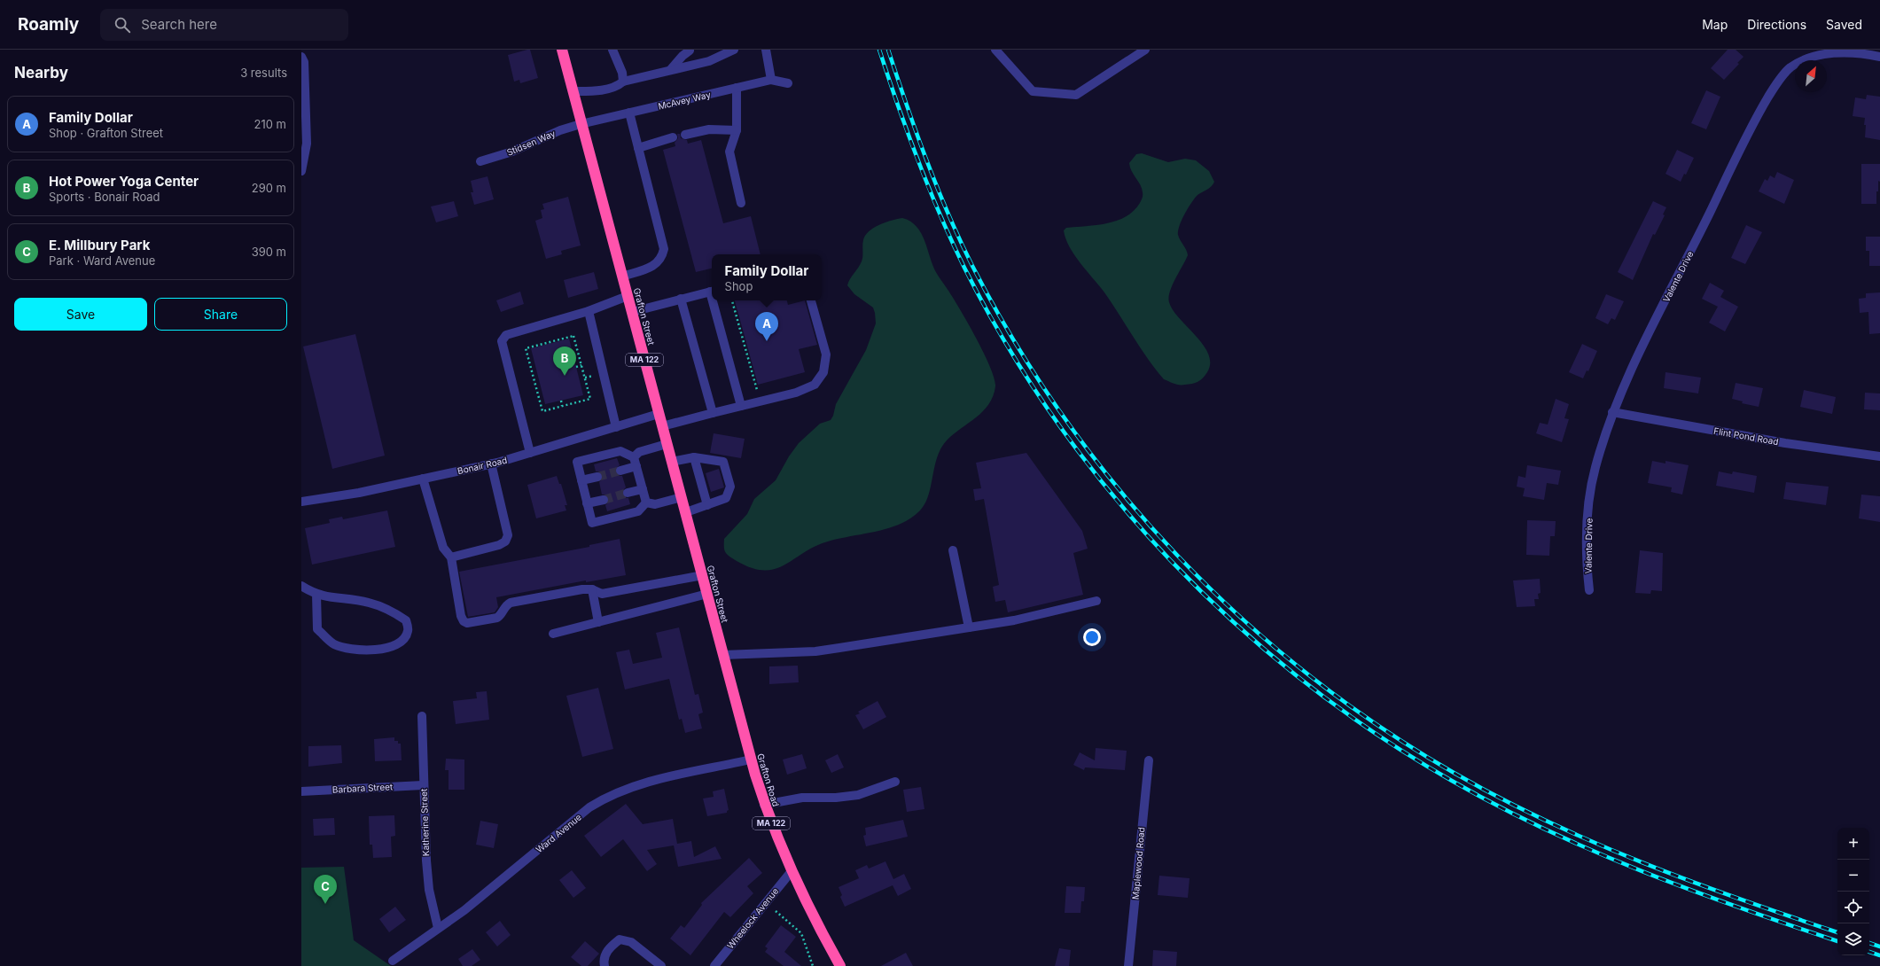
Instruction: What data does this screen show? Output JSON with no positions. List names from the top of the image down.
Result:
{
  "streets": {
    "highway": ["Grafton Street", "MA 122", "Grafton Road"],
    "street": [
      "McAvey Way",
      "Stidsen Way",
      "Valente Drive",
      "Flint Pond Road",
      "Bonair Road",
      "Barbara Street",
      "Katherine Street",
      "Ward Avenue",
      "Maplewood Road",
      "Wheelock Avenue"
    ]
  },
  "crossings": [
    ["McAvey Way", "Stidsen Way"],
    ["McAvey Way", "Grafton Street"],
    ["Stidsen Way", "Grafton Street"],
    ["Valente Drive", "Flint Pond Road"],
    ["Grafton Street", "Bonair Road"],
    ["Grafton Street", "Grafton Road"],
    ["Grafton Road", "Ward Avenue"],
    ["Grafton Road", "Wheelock Avenue"],
    ["Barbara Street", "Katherine Street"],
    ["Katherine Street", "Ward Avenue"]
  ],
  "north": "top right",
  "page": {
    "header": "Roamly",
    "search": "Search here",
    "nav": ["Map", "Directions", "Saved"],
    "heading": ["Nearby", "3 results"],
    "list": [
      {
        "mark": "A",
        "name": "Family Dollar",
        "note": "Shop · Grafton Street",
        "value": "210 m"
      },
      {
        "mark": "B",
        "name": "Hot Power Yoga Center",
        "note": "Sports · Bonair Road",
        "value": "290 m"
      },
      {
        "mark": "C",
        "name": "E. Millbury Park",
        "note": "Park · Ward Avenue",
        "value": "390 m"
      }
    ],
    "popup": ["Family Dollar", "Shop"],
    "buttons": ["Save", "Share"],
    "pins": ["A", "B", "C"],
    "map_buttons": ["+", "−"]
  }
}
